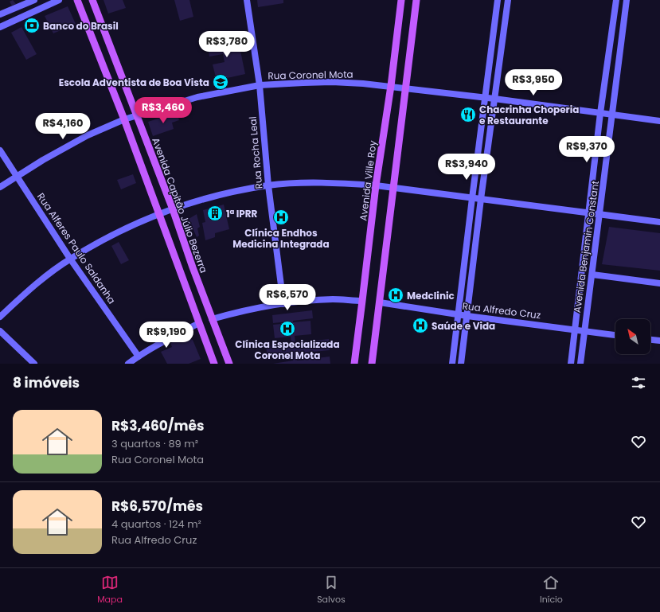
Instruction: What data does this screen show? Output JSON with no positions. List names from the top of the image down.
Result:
{
  "streets": {
    "main road": ["Avenida Ville Roy", "Avenida Capitão Júlio Bezerra"],
    "street": [
      "Rua Coronel Mota",
      "Rua Rocha Leal",
      "Avenida Benjamin Constant",
      "Rua Alferes Paulo Saldanha",
      "Rua Alfredo Cruz"
    ]
  },
  "crossings": [
    ["Rua Coronel Mota", "Rua Rocha Leal"],
    ["Rua Coronel Mota", "Avenida Ville Roy"],
    ["Rua Coronel Mota", "Avenida Capitão Júlio Bezerra"],
    ["Rua Coronel Mota", "Avenida Benjamin Constant"],
    ["Rua Coronel Mota", "Rua Alferes Paulo Saldanha"],
    ["Avenida Benjamin Constant", "Rua Alfredo Cruz"]
  ],
  "places": {
    "bank": ["Banco do Brasil"],
    "school or university": ["Escola Adventista de Boa Vista"],
    "restaurant": ["Chacrinha Choperia e Restaurante"],
    "building": ["1ª IPRR"],
    "hospital": [
      "Clínica Endhos Medicina Integrada",
      "Medclinic",
      "Saúde e Vida",
      "Clínica Especializada Coronel Mota"
    ]
  },
  "north": "top left",
  "page": {
    "price": [
      "R$3,780",
      "R$3,950",
      "R$3,460",
      "R$4,160",
      "R$9,370",
      "R$3,940",
      "R$6,570",
      "R$9,190"
    ],
    "heading": "8 imóveis",
    "list": [
      {
        "name": "R$3,460/mês",
        "note": "3 quartos · 89 m² · Rua Coronel Mota"
      },
      {
        "name": "R$6,570/mês",
        "note": "4 quartos · 124 m² · Rua Alfredo Cruz"
      }
    ],
    "tabs": ["Mapa", "Salvos", "Início"]
  }
}
